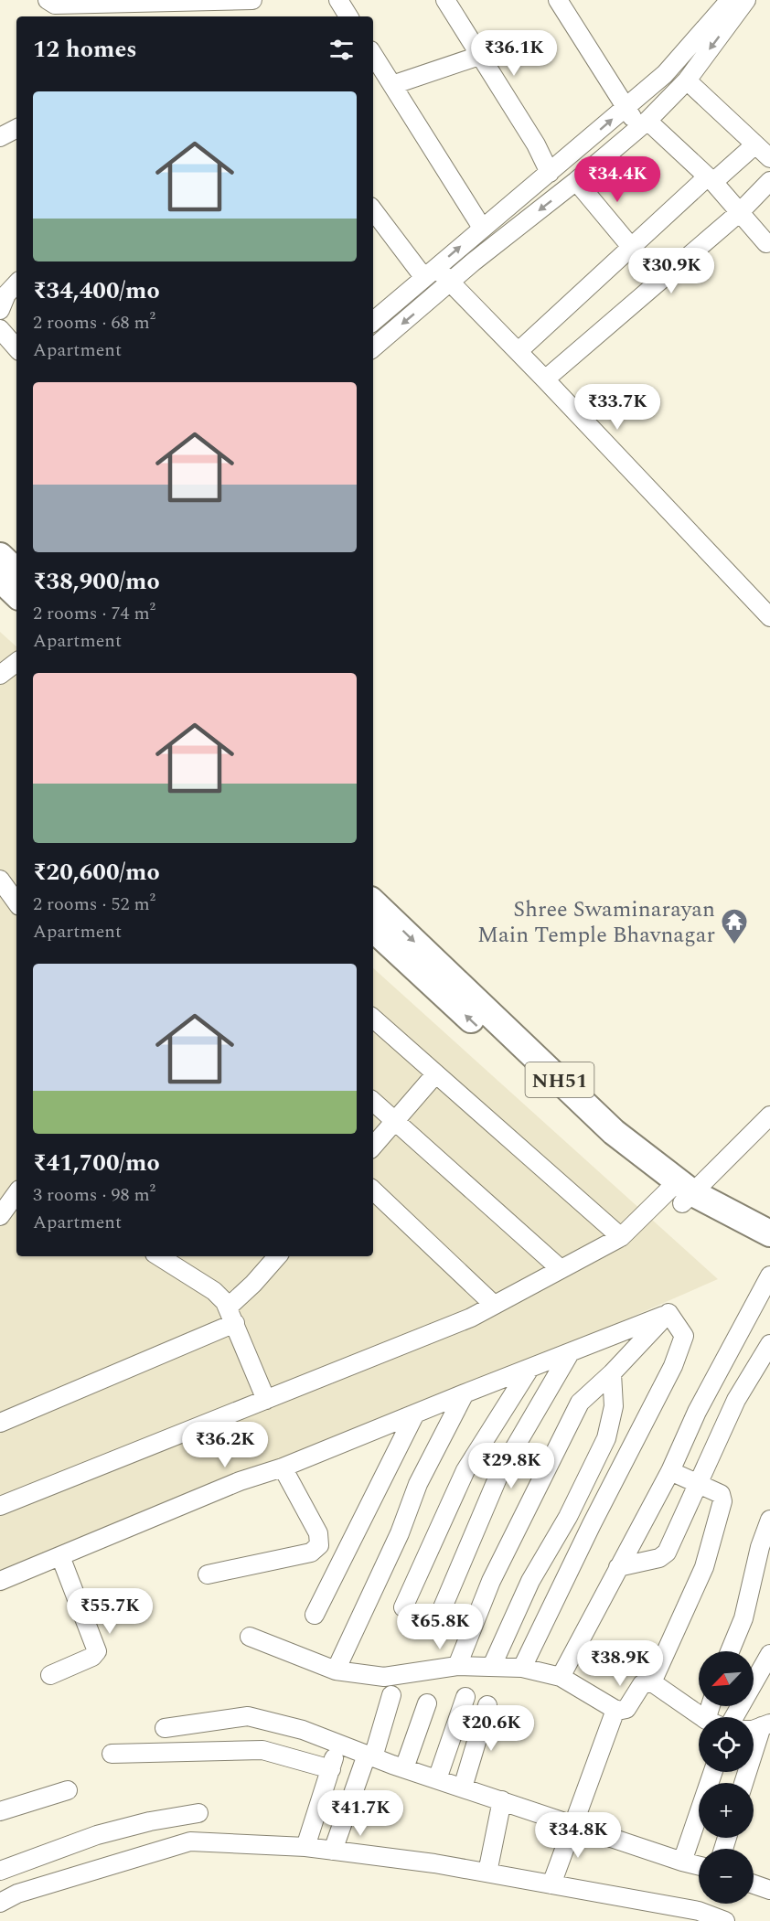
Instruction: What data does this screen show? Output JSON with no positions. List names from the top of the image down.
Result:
{
  "streets": {
    "highway": ["NH51"]
  },
  "places": {
    "temple": ["Shree Swaminarayan Main Temple Bhavnagar"]
  },
  "north": "bottom left",
  "page": {
    "heading": "12 homes",
    "price": [
      "₹36.1K",
      "₹34.4K",
      "₹30.9K",
      "₹33.7K",
      "₹36.2K",
      "₹29.8K",
      "₹55.7K",
      "₹65.8K",
      "₹38.9K",
      "₹20.6K",
      "₹41.7K",
      "₹34.8K"
    ],
    "list": [
      {
        "name": "₹34,400/mo",
        "note": "2 rooms · 68 m² · Apartment"
      },
      {
        "name": "₹38,900/mo",
        "note": "2 rooms · 74 m² · Apartment"
      },
      {
        "name": "₹20,600/mo",
        "note": "2 rooms · 52 m² · Apartment"
      },
      {
        "name": "₹41,700/mo",
        "note": "3 rooms · 98 m² · Apartment"
      }
    ],
    "map_buttons": ["+", "−"]
  }
}
